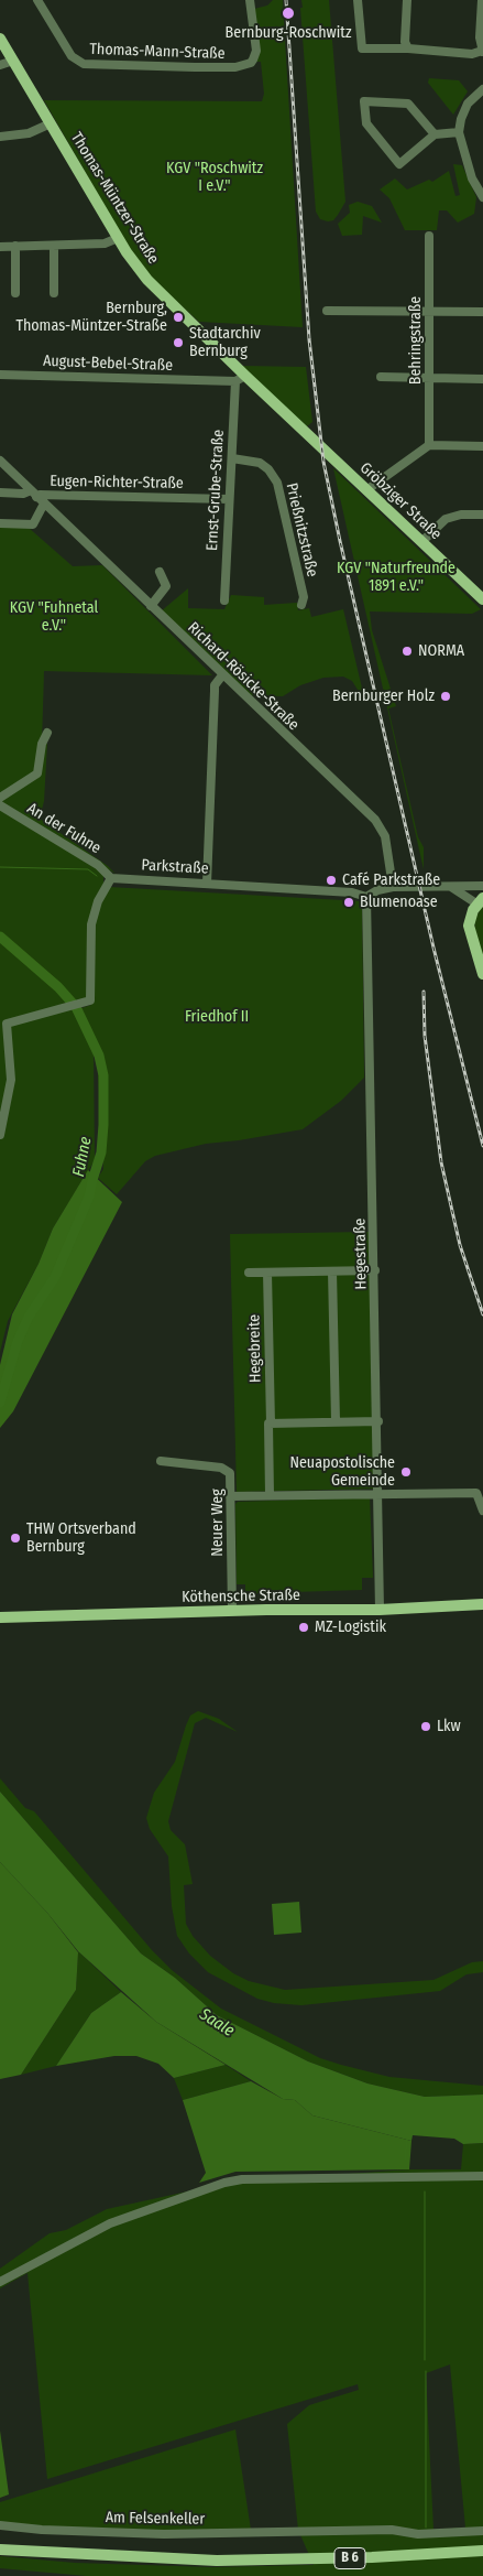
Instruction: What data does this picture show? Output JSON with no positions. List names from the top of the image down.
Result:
{
  "streets": {
    "main road": [
      "Thomas-Müntzer-Straße",
      "Gröbziger Straße",
      "Köthensche Straße",
      "B 6"
    ],
    "street": [
      "Thomas-Mann-Straße",
      "Behringstraße",
      "August-Bebel-Straße",
      "Eugen-Richter-Straße",
      "Ernst-Grube-Straße",
      "Prießnitzstraße",
      "Richard-Rösicke-Straße",
      "An der Fuhne",
      "Parkstraße",
      "Hegestraße",
      "Hegebreite",
      "Neuer Weg",
      "Am Felsenkeller"
    ]
  },
  "crossings": [
    ["Thomas-Müntzer-Straße", "Gröbziger Straße"],
    ["August-Bebel-Straße", "Ernst-Grube-Straße"],
    ["Eugen-Richter-Straße", "Ernst-Grube-Straße"],
    ["Eugen-Richter-Straße", "Richard-Rösicke-Straße"],
    ["Ernst-Grube-Straße", "Prießnitzstraße"],
    ["An der Fuhne", "Parkstraße"],
    ["Parkstraße", "Hegestraße"],
    ["Hegestraße", "Köthensche Straße"],
    ["Neuer Weg", "Köthensche Straße"]
  ],
  "water": ["Fuhne", "Saale"],
  "parks": [
    "KGV \"Roschwitz I e.V.\"",
    "KGV \"Naturfreunde 1891 e.V.\"",
    "KGV \"Fuhnetal e.V.\"",
    "Friedhof II"
  ],
  "places": [
    "Bernburg-Roschwitz",
    "Bernburg, Thomas-Müntzer-Straße",
    "Stadtarchiv Bernburg",
    "NORMA",
    "Bernburger Holz",
    "Café Parkstraße",
    "Blumenoase",
    "Neuapostolische Gemeinde",
    "THW Ortsverband Bernburg",
    "MZ-Logistik",
    "Lkw"
  ]
}
